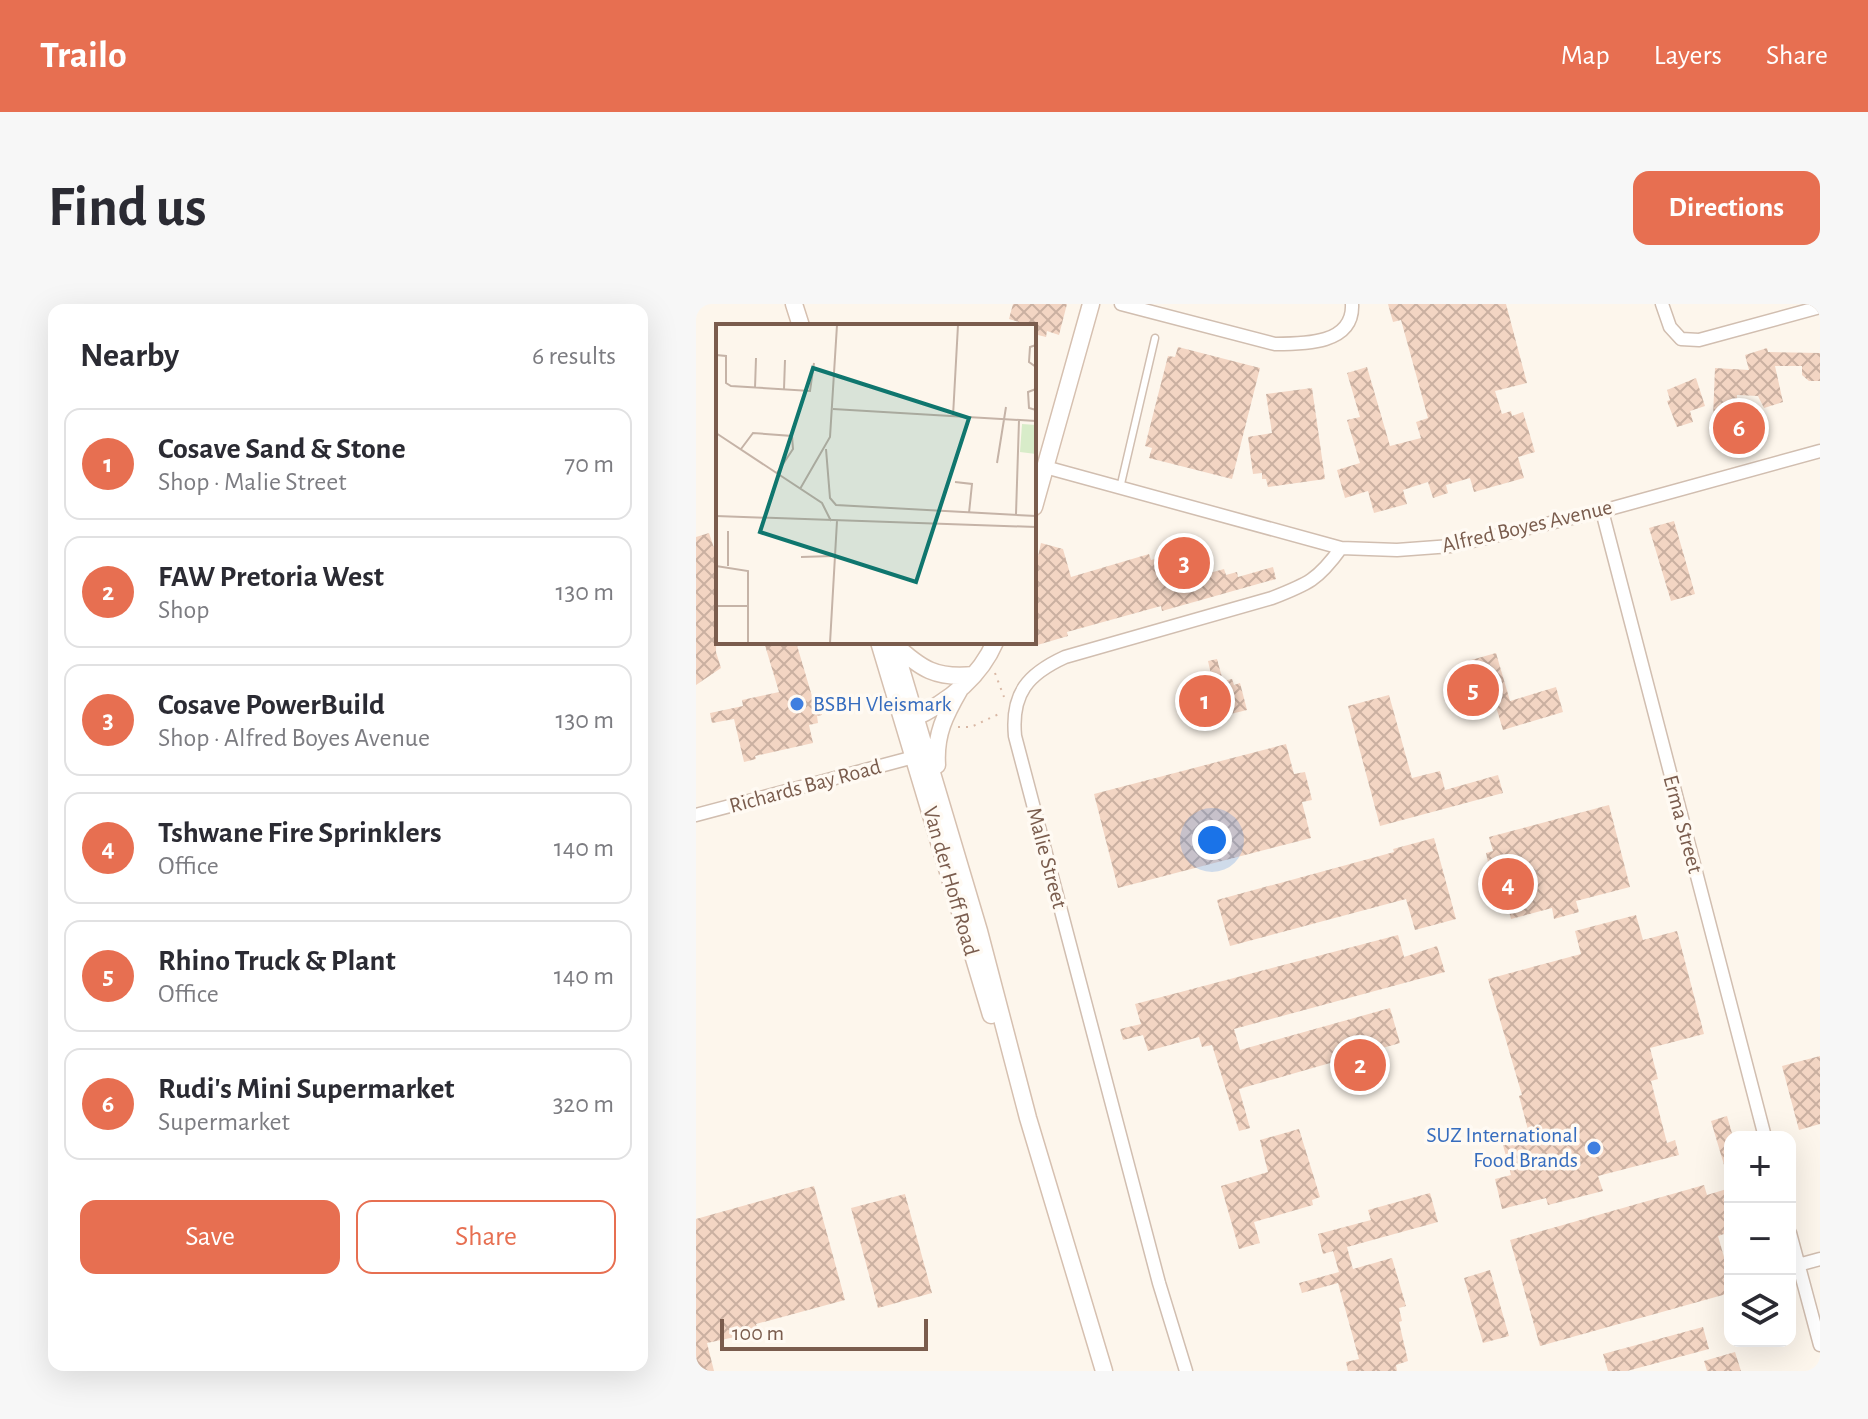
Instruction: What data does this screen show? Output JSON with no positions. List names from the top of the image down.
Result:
{
  "streets": {
    "main road": ["Van der Hoff Road"],
    "street": [
      "Alfred Boyes Avenue",
      "Richards Bay Road",
      "Erma Street",
      "Malie Street"
    ]
  },
  "crossings": [
    ["Alfred Boyes Avenue", "Erma Street"],
    ["Richards Bay Road", "Van der Hoff Road"]
  ],
  "places": ["BSBH Vleismark", "SUZ International Food Brands"],
  "scale_bar": "100 m",
  "page": {
    "header": "Trailo",
    "nav": ["Map", "Layers", "Share"],
    "buttons": [
      "Directions",
      ["Save", "Share"]
    ],
    "title": "Find us",
    "heading": ["Nearby", "6 results"],
    "pins": [
      "6",
      "3",
      "5",
      "1",
      "4",
      "2"
    ],
    "list": [
      {
        "mark": "1",
        "name": "Cosave Sand & Stone",
        "note": "Shop · Malie Street",
        "value": "70 m"
      },
      {
        "mark": "2",
        "name": "FAW Pretoria West",
        "note": "Shop",
        "value": "130 m"
      },
      {
        "mark": "3",
        "name": "Cosave PowerBuild",
        "note": "Shop · Alfred Boyes Avenue",
        "value": "130 m"
      },
      {
        "mark": "4",
        "name": "Tshwane Fire Sprinklers",
        "note": "Office",
        "value": "140 m"
      },
      {
        "mark": "5",
        "name": "Rhino Truck & Plant",
        "note": "Office",
        "value": "140 m"
      },
      {
        "mark": "6",
        "name": "Rudi's Mini Supermarket",
        "note": "Supermarket",
        "value": "320 m"
      }
    ],
    "map_buttons": ["+", "−"],
    "scale": "100 m"
  }
}
